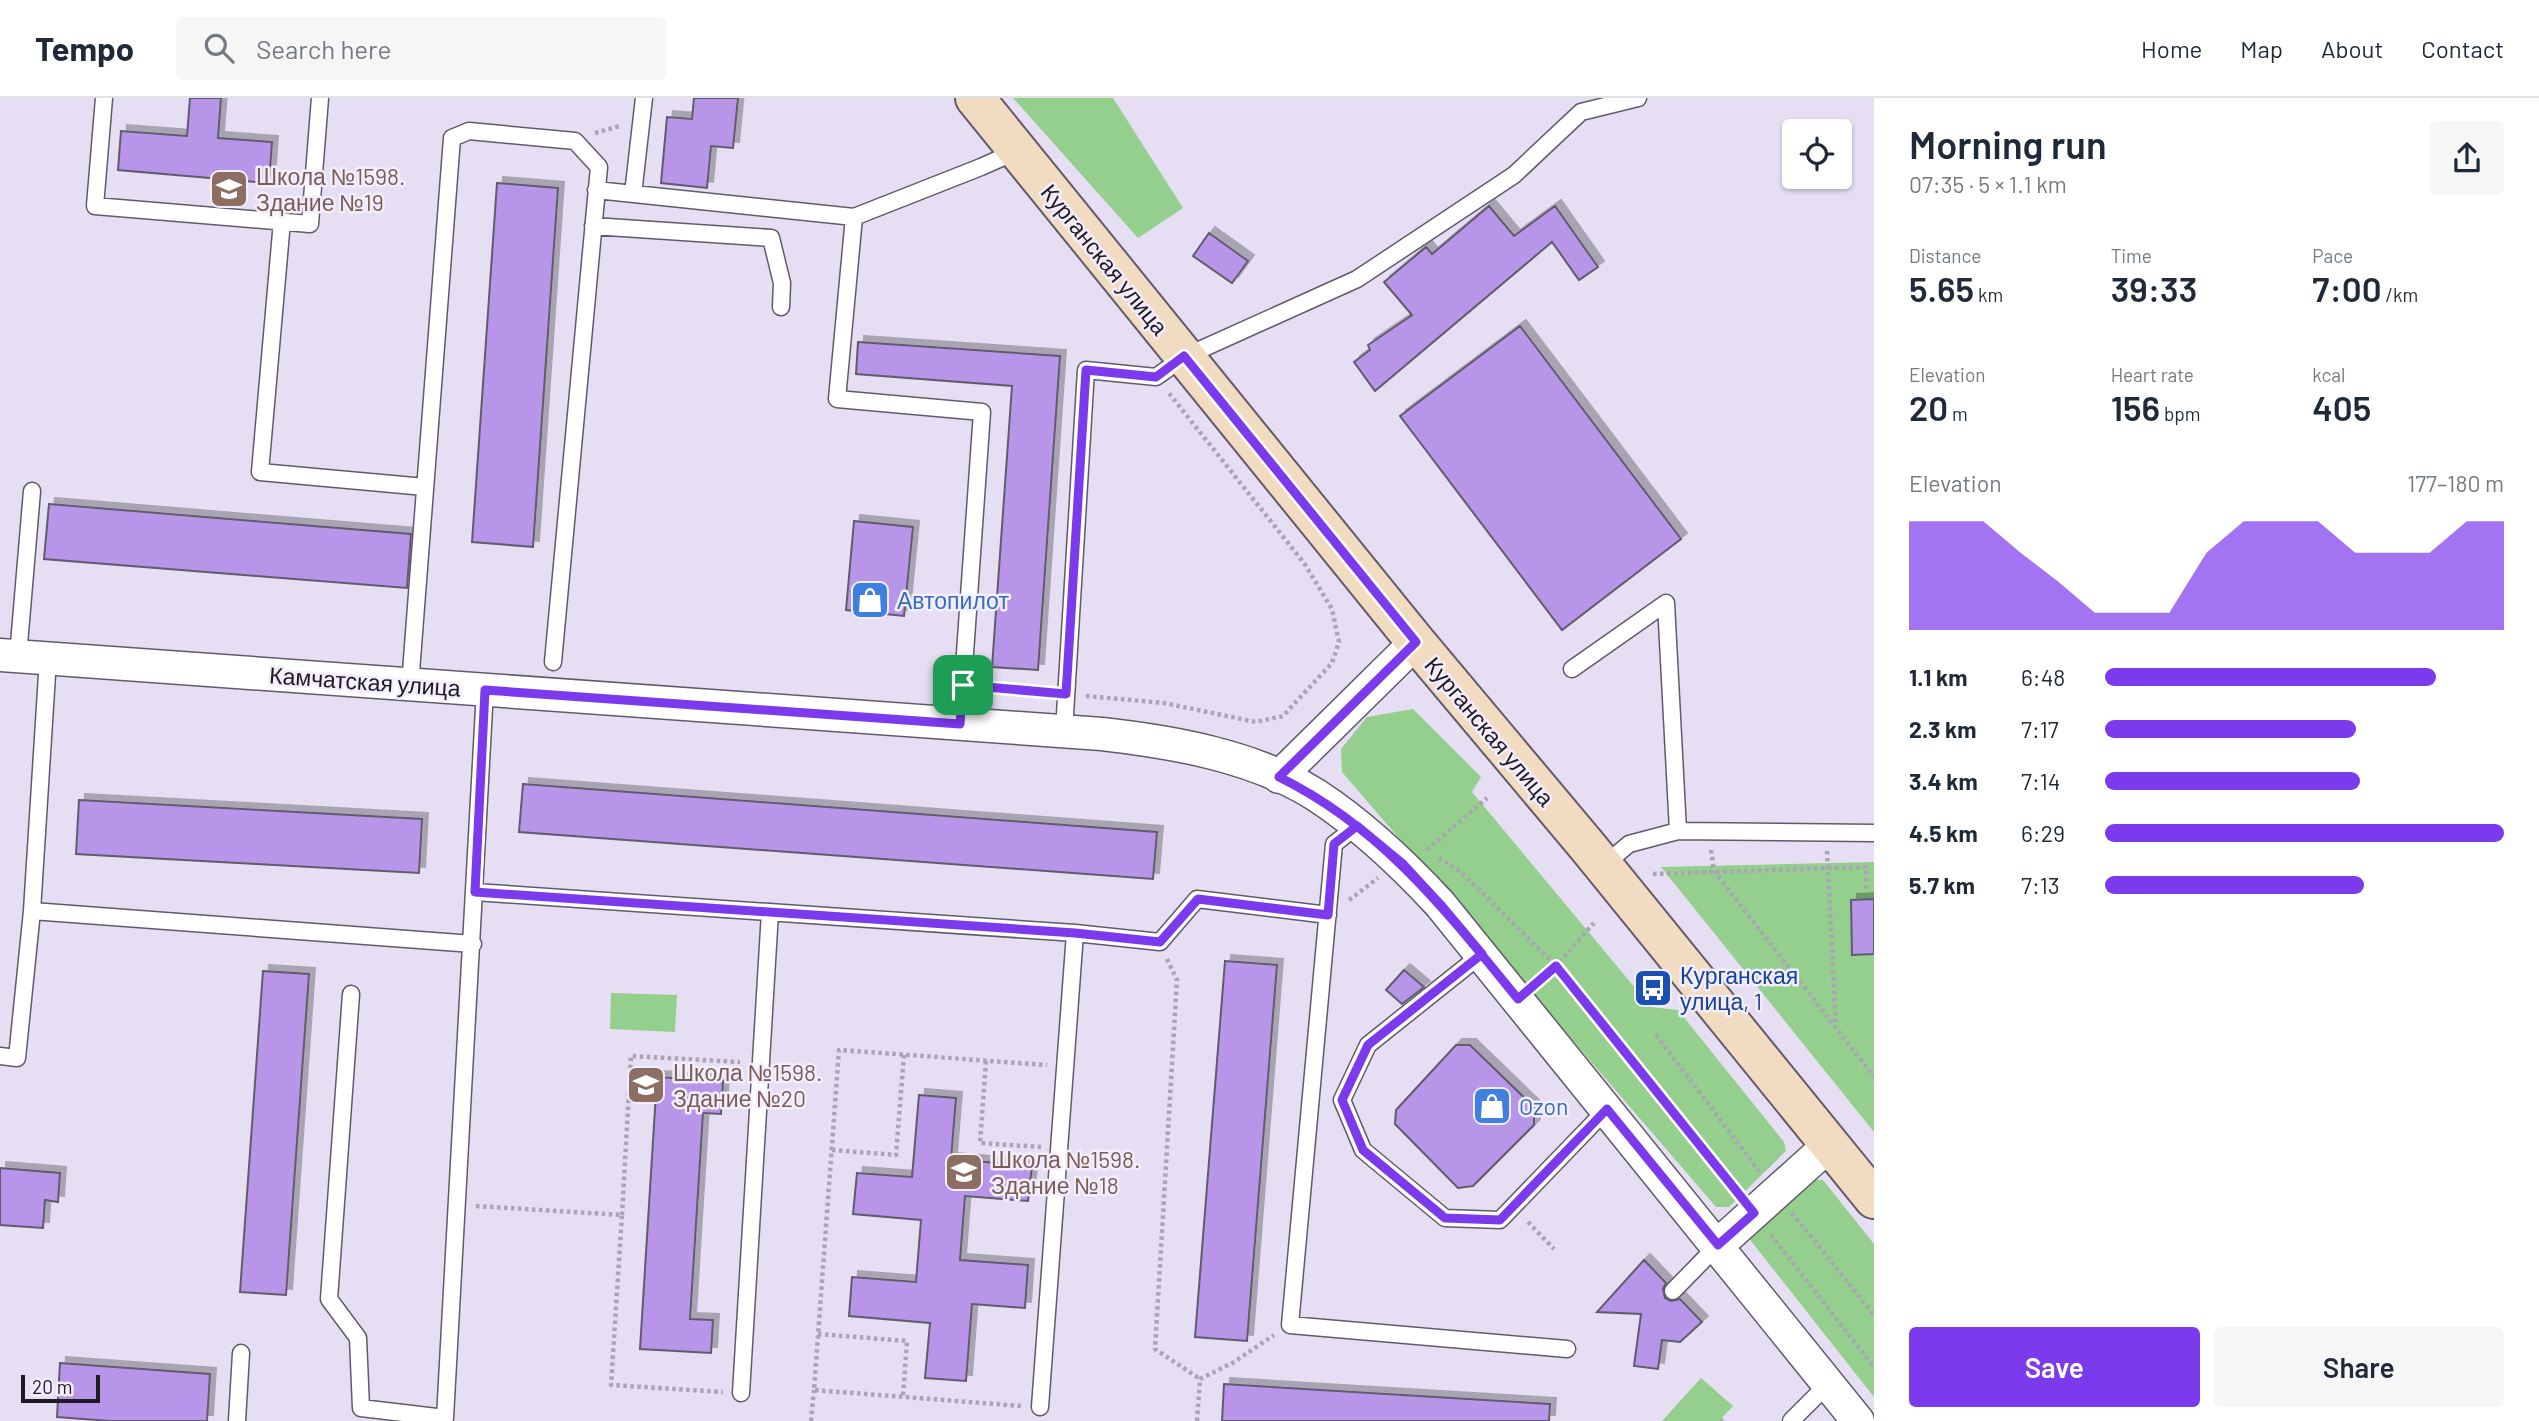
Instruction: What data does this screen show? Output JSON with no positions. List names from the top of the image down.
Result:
{
  "streets": {
    "street": ["Курганская улица", "Камчатская улица"]
  },
  "places": {
    "school or university": ["Школа №1598. Здание №19", "Школа №1598. Здание №20", "Школа №1598. Здание №18"],
    "shop": ["Автопилот", "Ozon"],
    "bus stop": ["Курганская улица, 1"]
  },
  "scale_bar": "20 m",
  "page": {
    "header": "Tempo",
    "search": "Search here",
    "nav": [
      "Home",
      "Map",
      "About",
      "Contact"
    ],
    "heading": ["Morning run", "07:35 · 5 × 1.1 km"],
    "stats": [
      ["Distance", "5.65 km"],
      ["Time", "39:33"],
      ["Pace", "7:00 /km"],
      ["Elevation", "20 m"],
      ["Heart rate", "156 bpm"],
      ["kcal", "405"]
    ],
    "chart": ["Elevation", "177–180 m"],
    "list": [
      {
        "name": "1.1 km",
        "note": "6:48"
      },
      {
        "name": "2.3 km",
        "note": "7:17"
      },
      {
        "name": "3.4 km",
        "note": "7:14"
      },
      {
        "name": "4.5 km",
        "note": "6:29"
      },
      {
        "name": "5.7 km",
        "note": "7:13"
      }
    ],
    "buttons": ["Save", "Share"],
    "scale": "20 m"
  }
}
